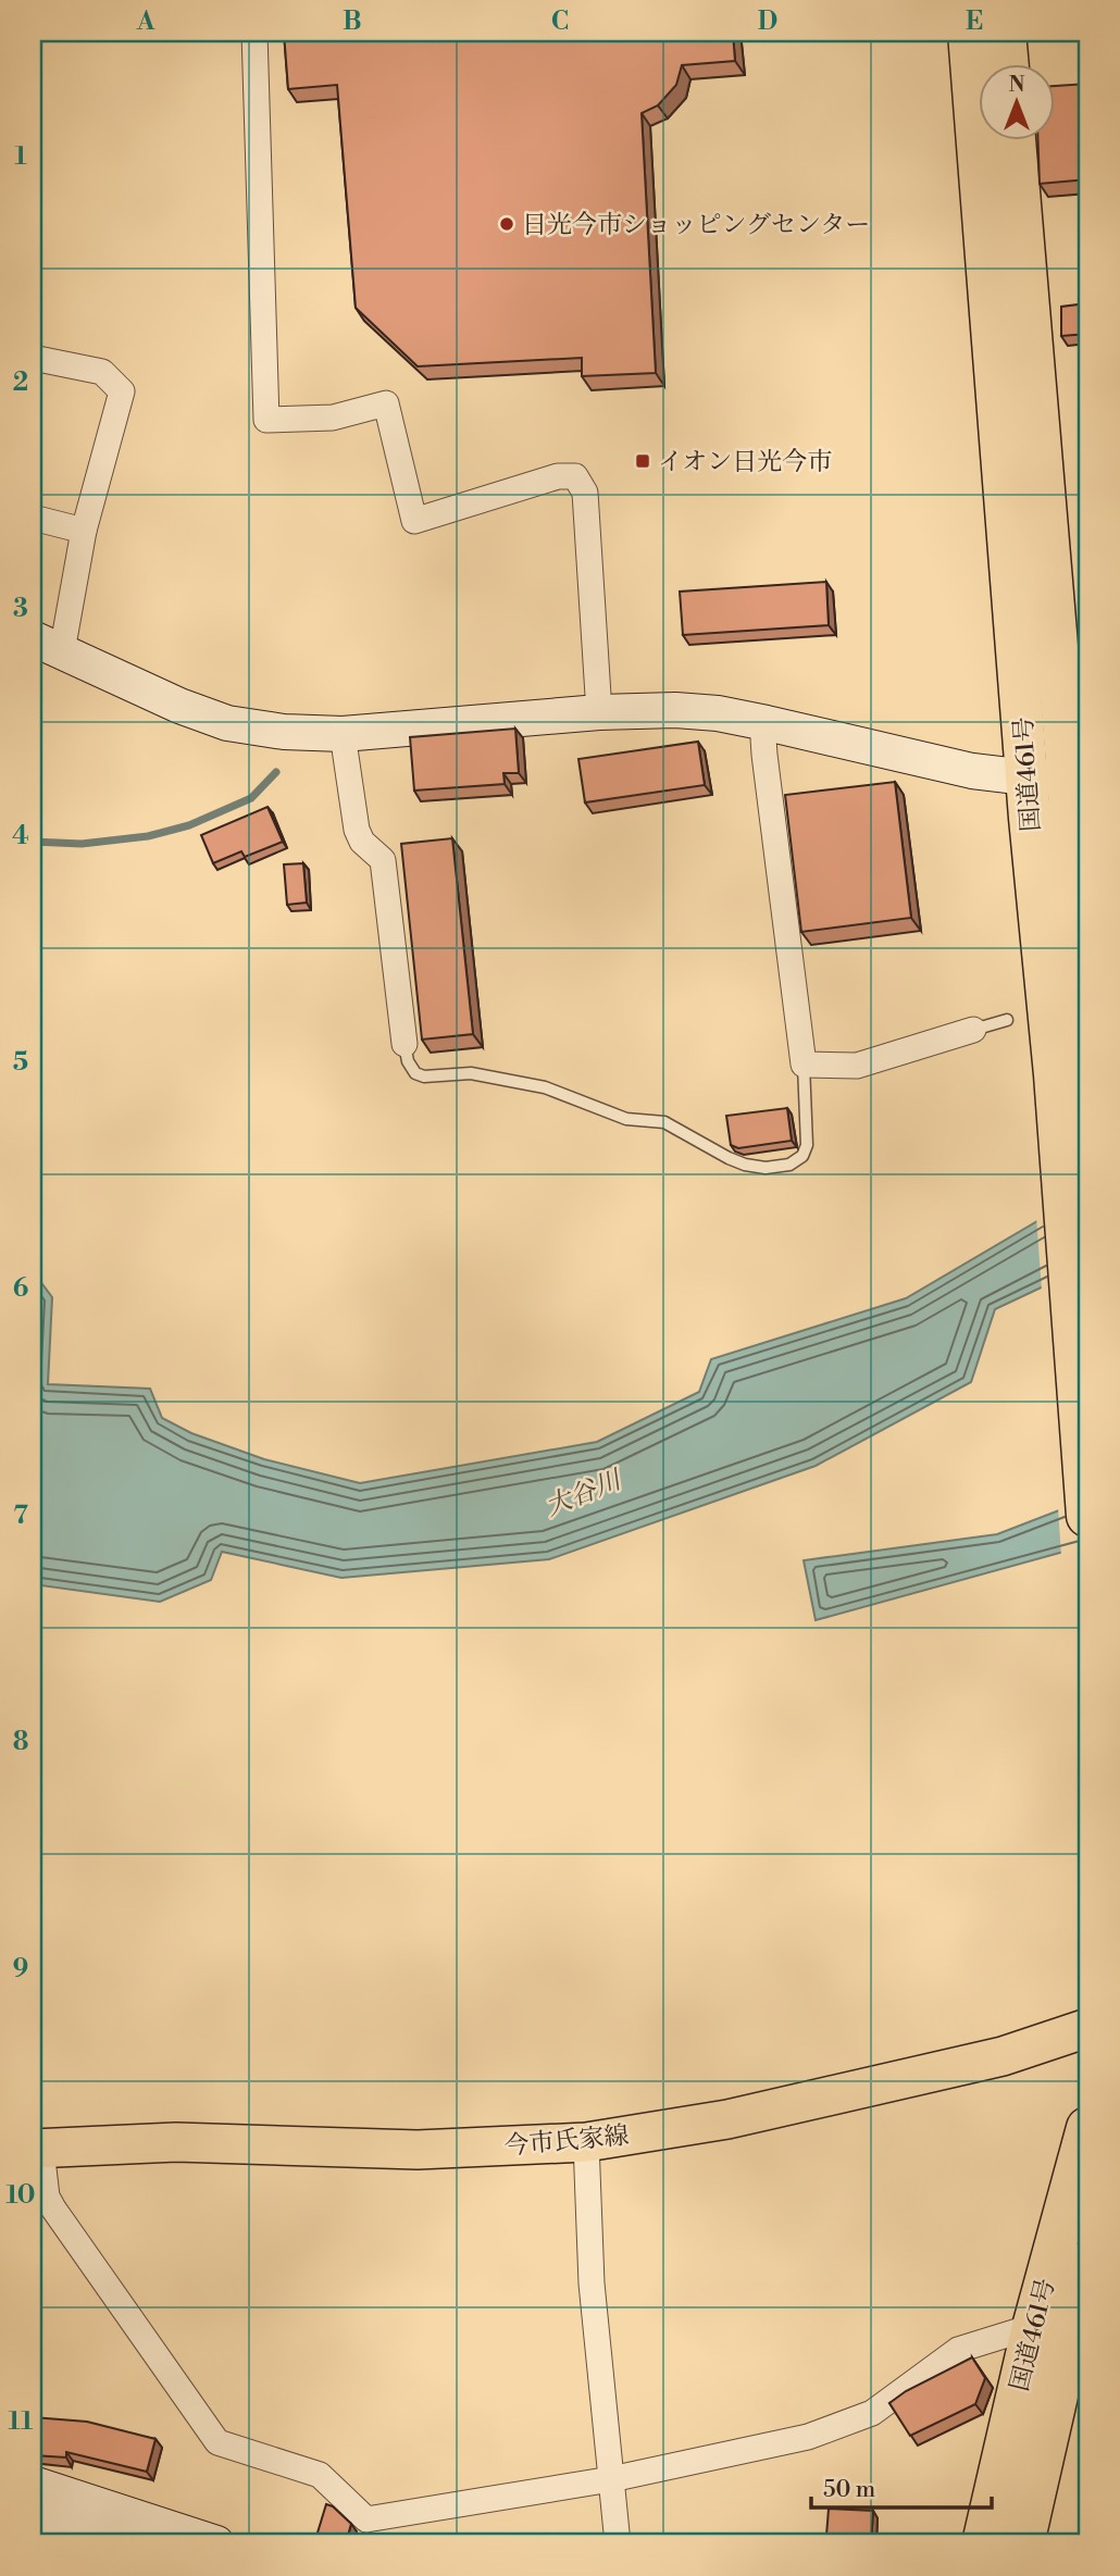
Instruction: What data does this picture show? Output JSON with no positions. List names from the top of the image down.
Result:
{
  "streets": {
    "highway": ["国道461号"],
    "main road": ["今市氏家線"]
  },
  "water": ["大谷川"],
  "places": {
    "other": ["日光今市ショッピングセンター"],
    "transit": ["イオン日光今市"]
  },
  "scale_bar": "50 m",
  "north": "top",
  "grid": {
    "columns": [
      "A",
      "B",
      "C",
      "D",
      "E"
    ],
    "rows": [
      "1",
      "2",
      "3",
      "4",
      "5",
      "6",
      "7",
      "8",
      "9",
      "10",
      "11"
    ]
  }
}
